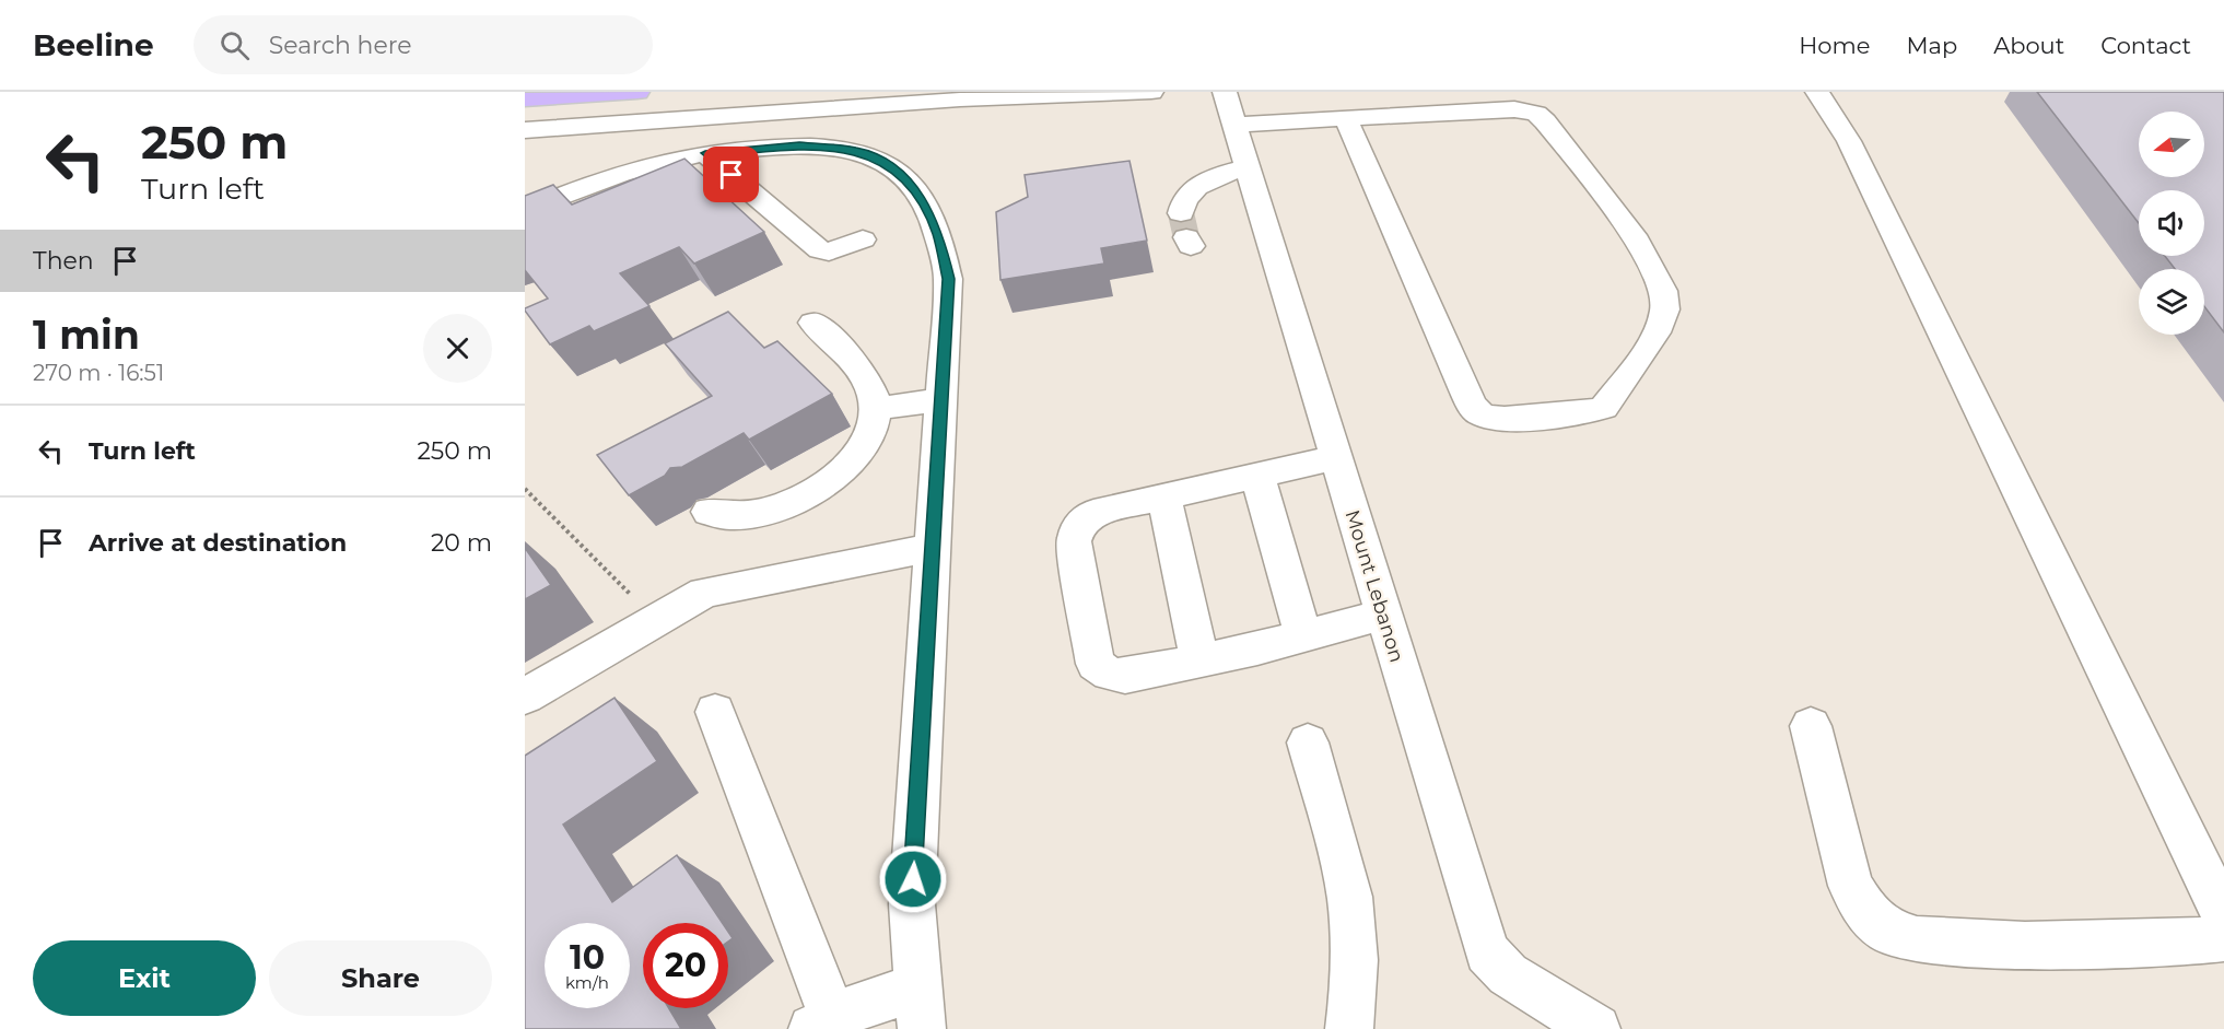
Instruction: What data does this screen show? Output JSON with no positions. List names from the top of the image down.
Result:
{
  "streets": {
    "street": ["Mount Lebanon"]
  },
  "north": "left",
  "page": {
    "header": "Beeline",
    "search": "Search here",
    "nav": [
      "Home",
      "Map",
      "About",
      "Contact"
    ],
    "turn": ["250 m", "Turn left"],
    "then": "Then",
    "heading": ["1 min", "270 m · 16:51"],
    "list": [
      {
        "name": "Turn left",
        "value": "250 m"
      },
      {
        "name": "Arrive at destination",
        "value": "20 m"
      }
    ],
    "speed": "10 km/h",
    "limit": "20",
    "buttons": ["Exit", "Share"]
  }
}
